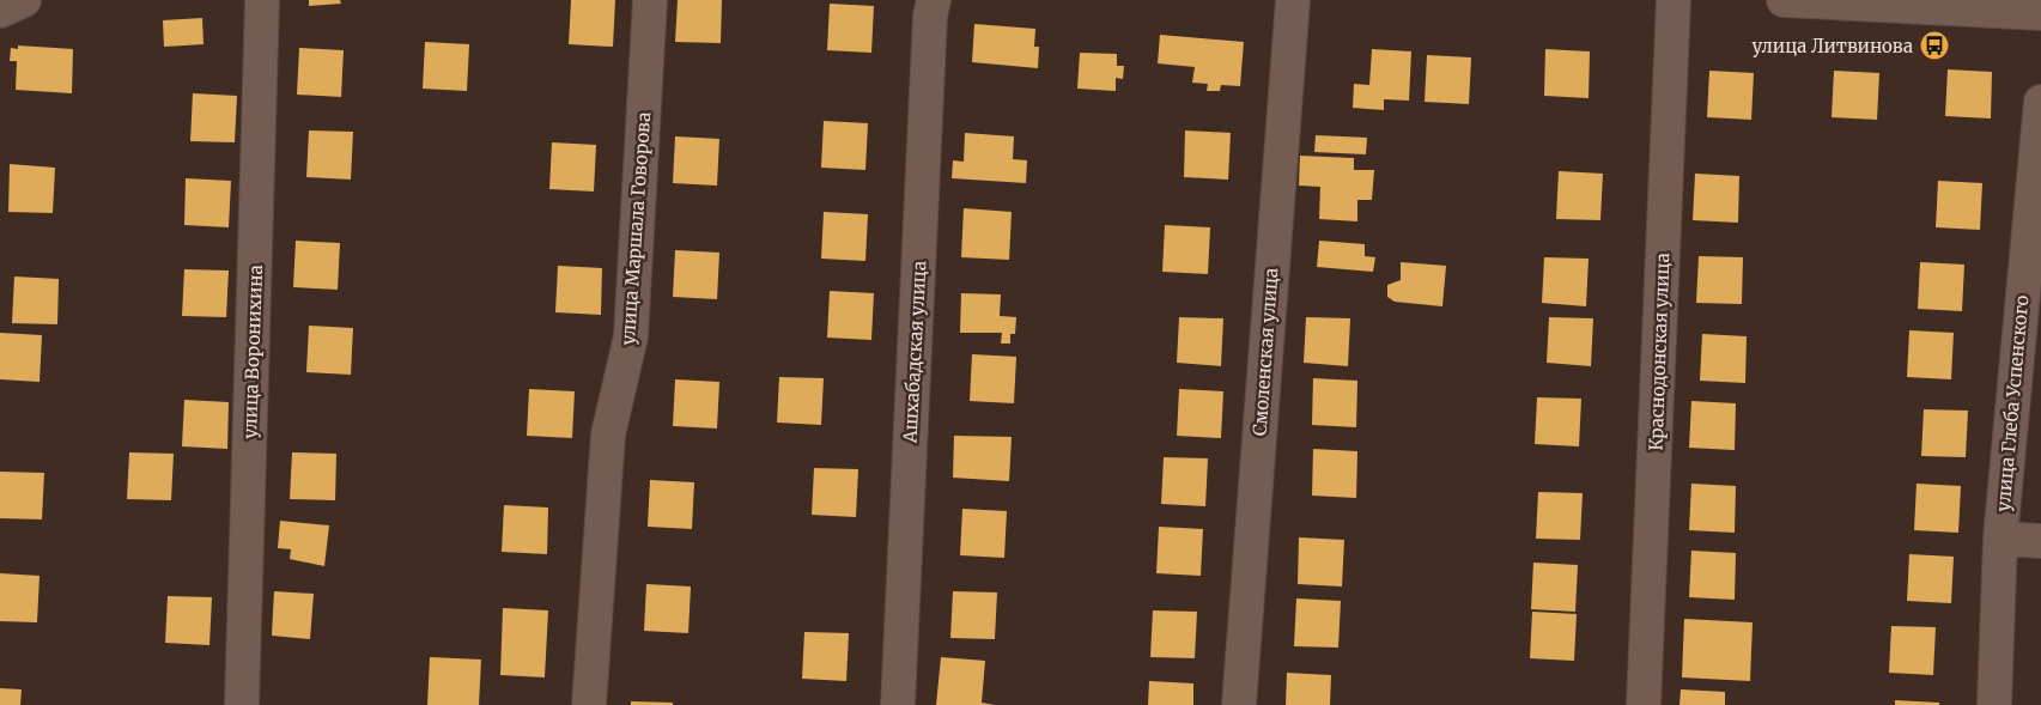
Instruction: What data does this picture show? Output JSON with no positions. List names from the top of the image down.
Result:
{
  "streets": {
    "street": [
      "улица Маршала Говорова",
      "улица Воронихина",
      "Ашхабадская улица",
      "Смоленская улица",
      "Краснодонская улица",
      "улица Глеба Успенского"
    ]
  },
  "places": {
    "bus stop": ["улица Литвинова"]
  }
}
